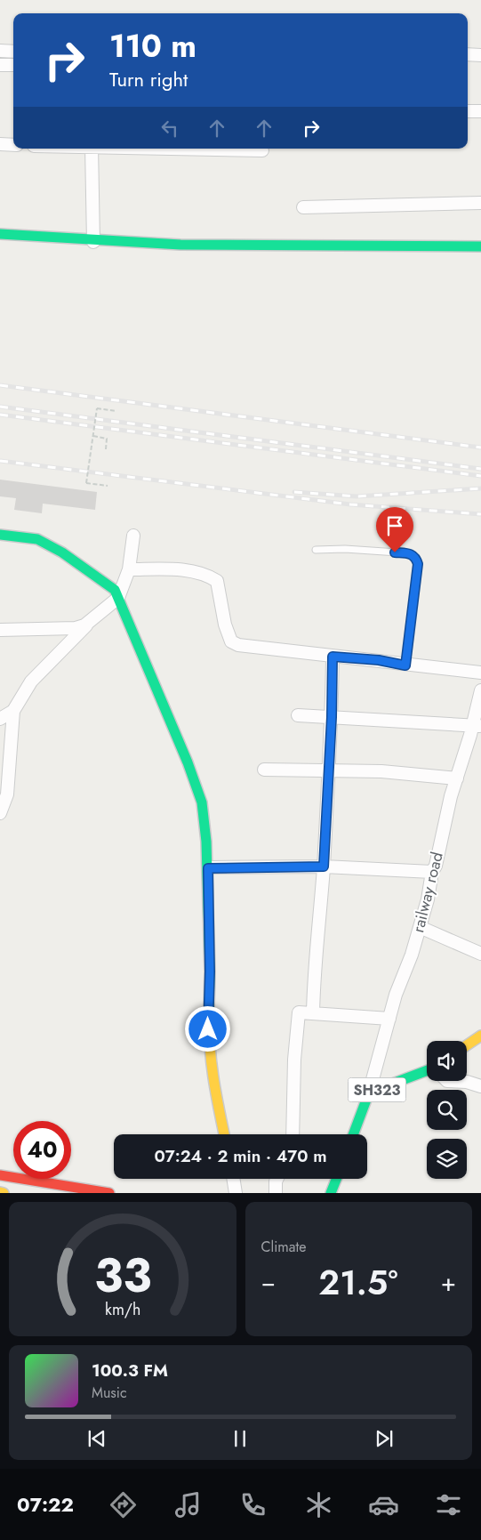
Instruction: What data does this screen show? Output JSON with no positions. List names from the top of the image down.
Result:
{
  "streets": {
    "street": ["railway road", "SH323"]
  },
  "crossings": [
    ["railway road", "SH323"]
  ],
  "page": {
    "turn": ["110 m", "Turn right"],
    "limit": "40",
    "trip": "07:24 · 2 min · 470 m",
    "tile": "Climate",
    "heat": ["−", "21.5°", "+"],
    "song": ["100.3 FM", "Music"],
    "tabs": "07:22",
    "gauge": ["33", "km/h"]
  }
}
